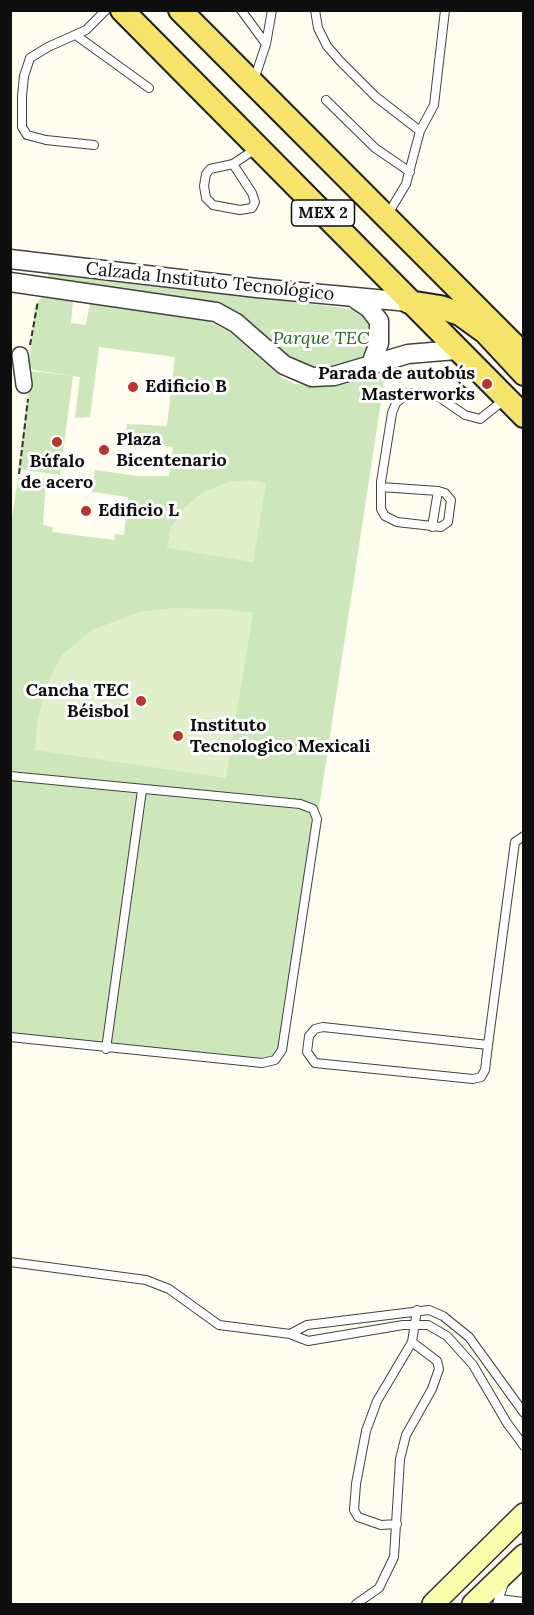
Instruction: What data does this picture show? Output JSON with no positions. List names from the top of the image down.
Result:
{
  "streets": {
    "main road": ["MEX 2"],
    "street": ["Calzada Instituto Tecnológico"]
  },
  "crossings": [
    ["MEX 2", "Calzada Instituto Tecnológico"]
  ],
  "parks": ["Parque TEC"],
  "places": [
    "Parada de autobús Masterworks",
    "Edificio B",
    "Búfalo de acero",
    "Plaza Bicentenario",
    "Edificio L",
    "Cancha TEC Béisbol",
    "Instituto Tecnologico Mexicali"
  ]
}
